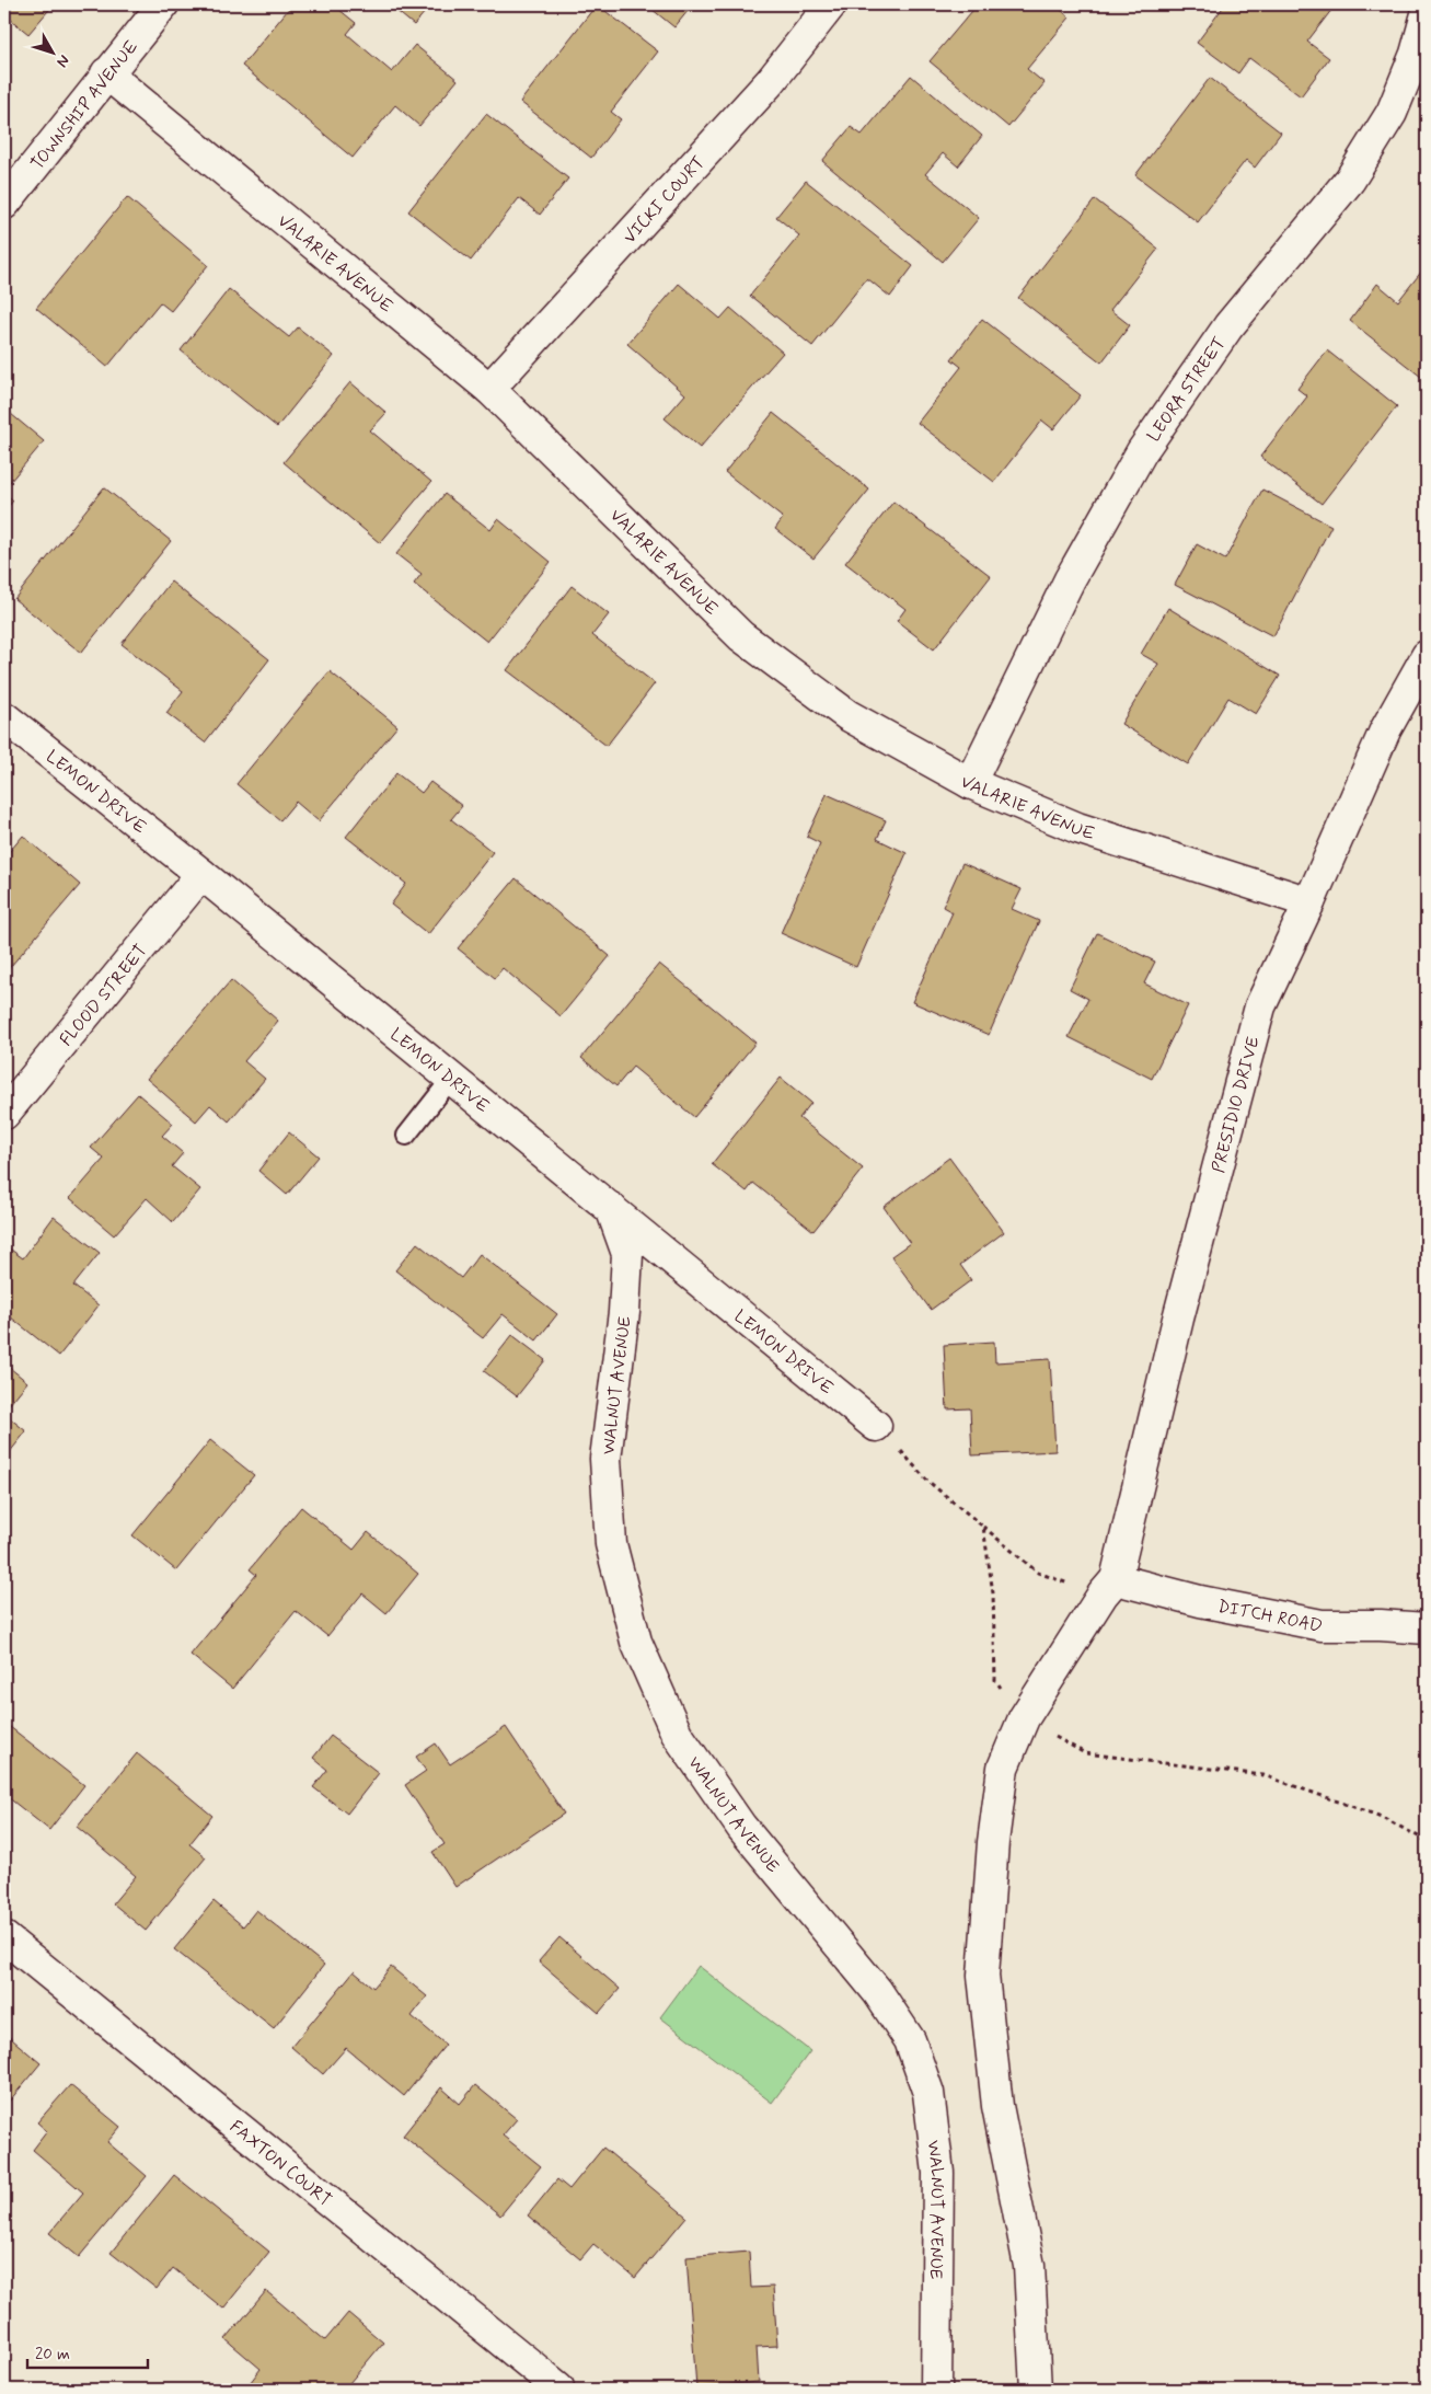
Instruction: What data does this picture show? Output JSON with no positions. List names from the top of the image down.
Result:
{
  "streets": {
    "street": [
      "TOWNSHIP AVENUE",
      "VICKI COURT",
      "VALARIE AVENUE",
      "LEORA STREET",
      "LEMON DRIVE",
      "FLOOD STREET",
      "PRESIDIO DRIVE",
      "WALNUT AVENUE",
      "DITCH ROAD",
      "FAXTON COURT"
    ]
  },
  "crossings": [
    ["TOWNSHIP AVENUE", "VALARIE AVENUE"],
    ["VICKI COURT", "VALARIE AVENUE"],
    ["VALARIE AVENUE", "LEORA STREET"],
    ["VALARIE AVENUE", "PRESIDIO DRIVE"],
    ["LEMON DRIVE", "FLOOD STREET"],
    ["LEMON DRIVE", "WALNUT AVENUE"],
    ["PRESIDIO DRIVE", "DITCH ROAD"]
  ],
  "scale_bar": "20 m",
  "north": "bottom right"
}
